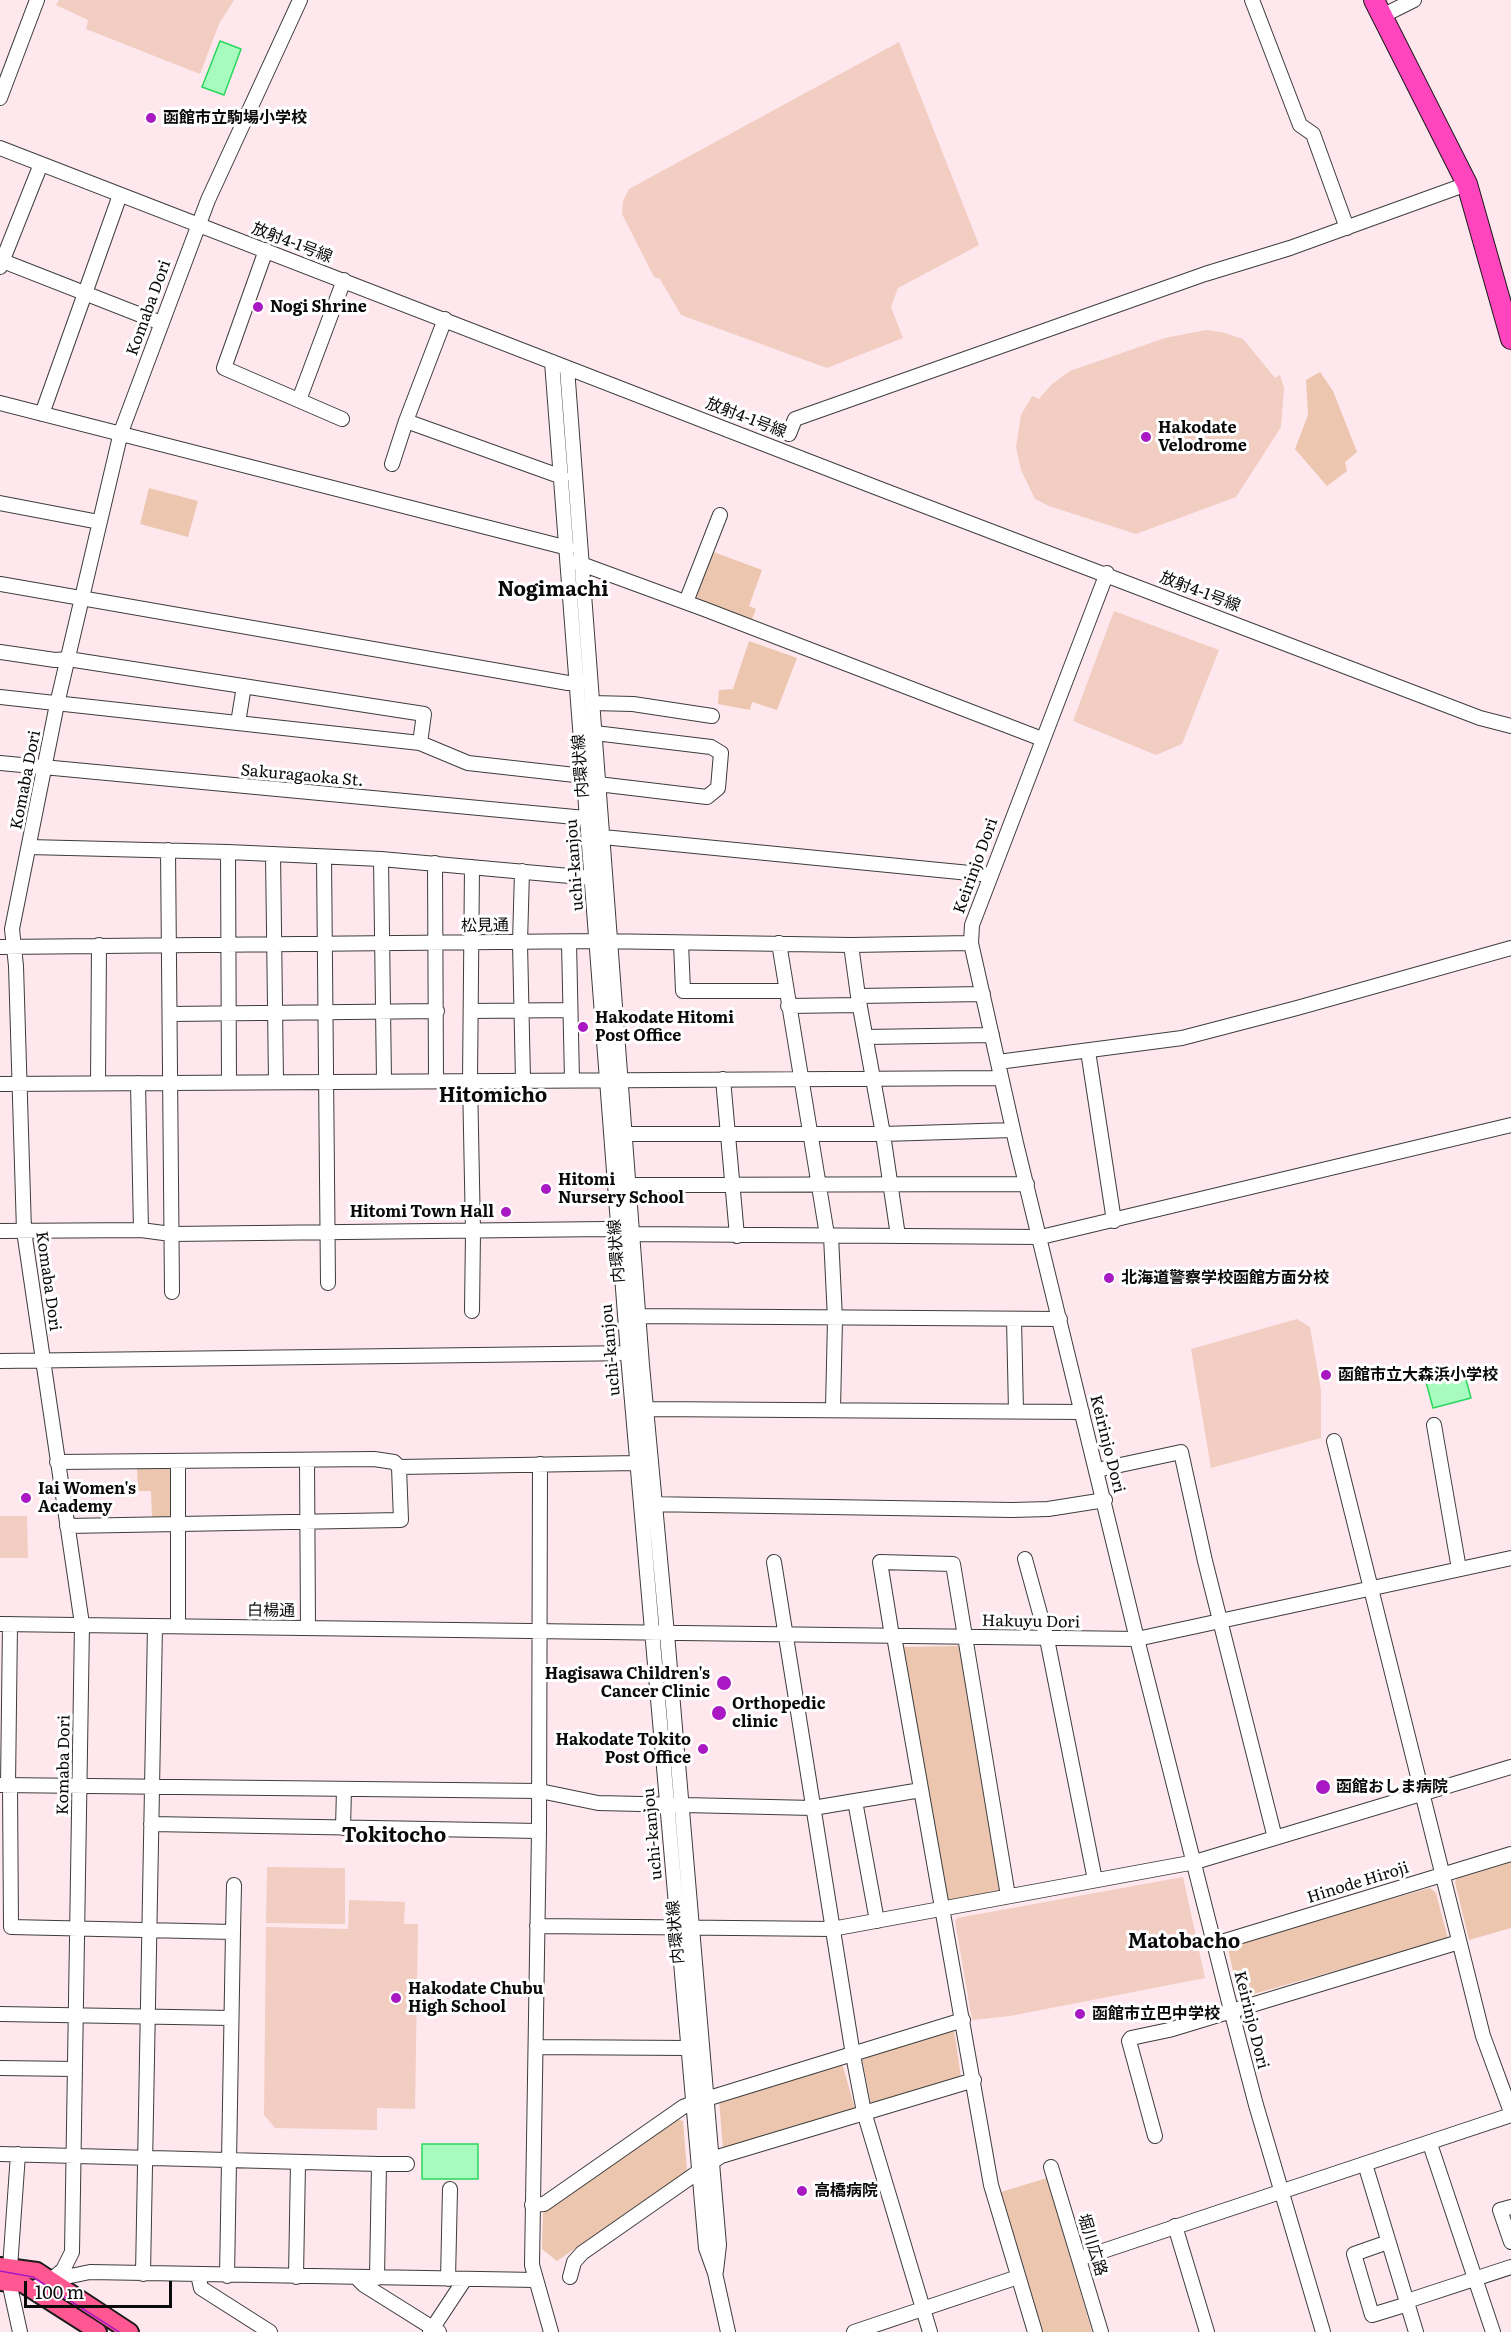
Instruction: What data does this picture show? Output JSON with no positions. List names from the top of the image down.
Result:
{
  "streets": {
    "street": [
      "放射4-1号線",
      "Komaba Dori",
      "内環状線",
      "Sakuragaoka St.",
      "uchi-kanjou",
      "Keirinjo Dori",
      "松見通",
      "白楊通",
      "Hakuyu Dori",
      "Hinode Hiroji",
      "堀川広路"
    ]
  },
  "crossings": [
    ["放射4-1号線", "Komaba Dori"],
    ["放射4-1号線", "uchi-kanjou"],
    ["放射4-1号線", "Keirinjo Dori"],
    ["Komaba Dori", "Sakuragaoka St."],
    ["Komaba Dori", "松見通"],
    ["Komaba Dori", "白楊通"],
    ["内環状線", "Sakuragaoka St."],
    ["内環状線", "uchi-kanjou"],
    ["内環状線", "松見通"],
    ["内環状線", "Hakuyu Dori"],
    ["Sakuragaoka St.", "uchi-kanjou"],
    ["uchi-kanjou", "松見通"],
    ["uchi-kanjou", "Hakuyu Dori"],
    ["Keirinjo Dori", "松見通"],
    ["Keirinjo Dori", "Hakuyu Dori"],
    ["Keirinjo Dori", "Hinode Hiroji"],
    ["白楊通", "Hakuyu Dori"]
  ],
  "districts": [
    "Nogimachi",
    "Hitomicho",
    "Tokitocho",
    "Matobacho"
  ],
  "places": [
    "函館市立駒場小学校",
    "Nogi Shrine",
    "Hakodate Velodrome",
    "Hakodate Hitomi Post Office",
    "Hitomi Nursery School",
    "Hitomi Town Hall",
    "北海道警察学校函館方面分校",
    "函館市立大森浜小学校",
    "Iai Women's Academy",
    "Hagisawa Children's Cancer Clinic",
    "Orthopedic clinic",
    "Hakodate Tokito Post Office",
    "函館おしま病院",
    "Hakodate Chubu High School",
    "函館市立巴中学校",
    "高橋病院"
  ],
  "scale_bar": "100 m"
}
